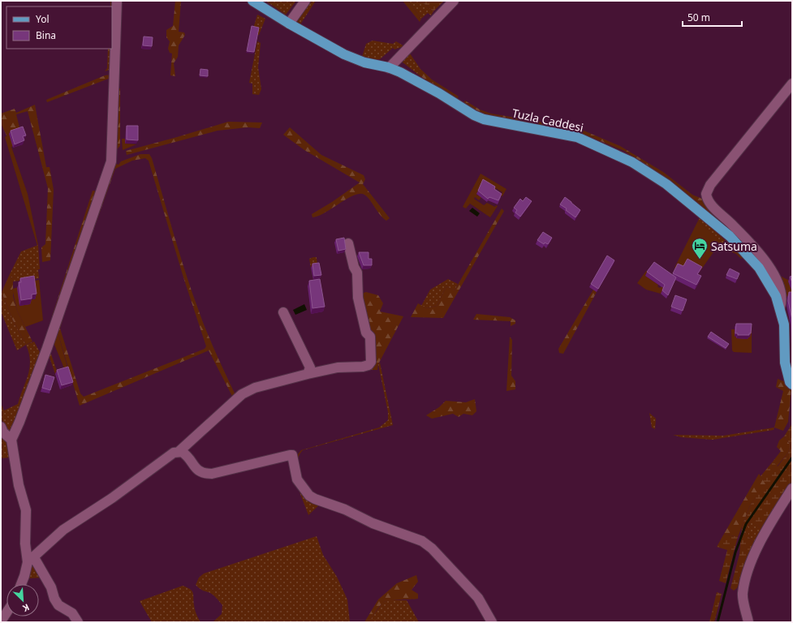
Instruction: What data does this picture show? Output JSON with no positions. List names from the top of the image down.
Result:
{
  "streets": {
    "main road": ["Tuzla Caddesi"]
  },
  "places": {
    "hotel": ["Satsuma"]
  },
  "legend": ["Yol", "Bina"],
  "scale_bar": "50 m",
  "north": "bottom right"
}
